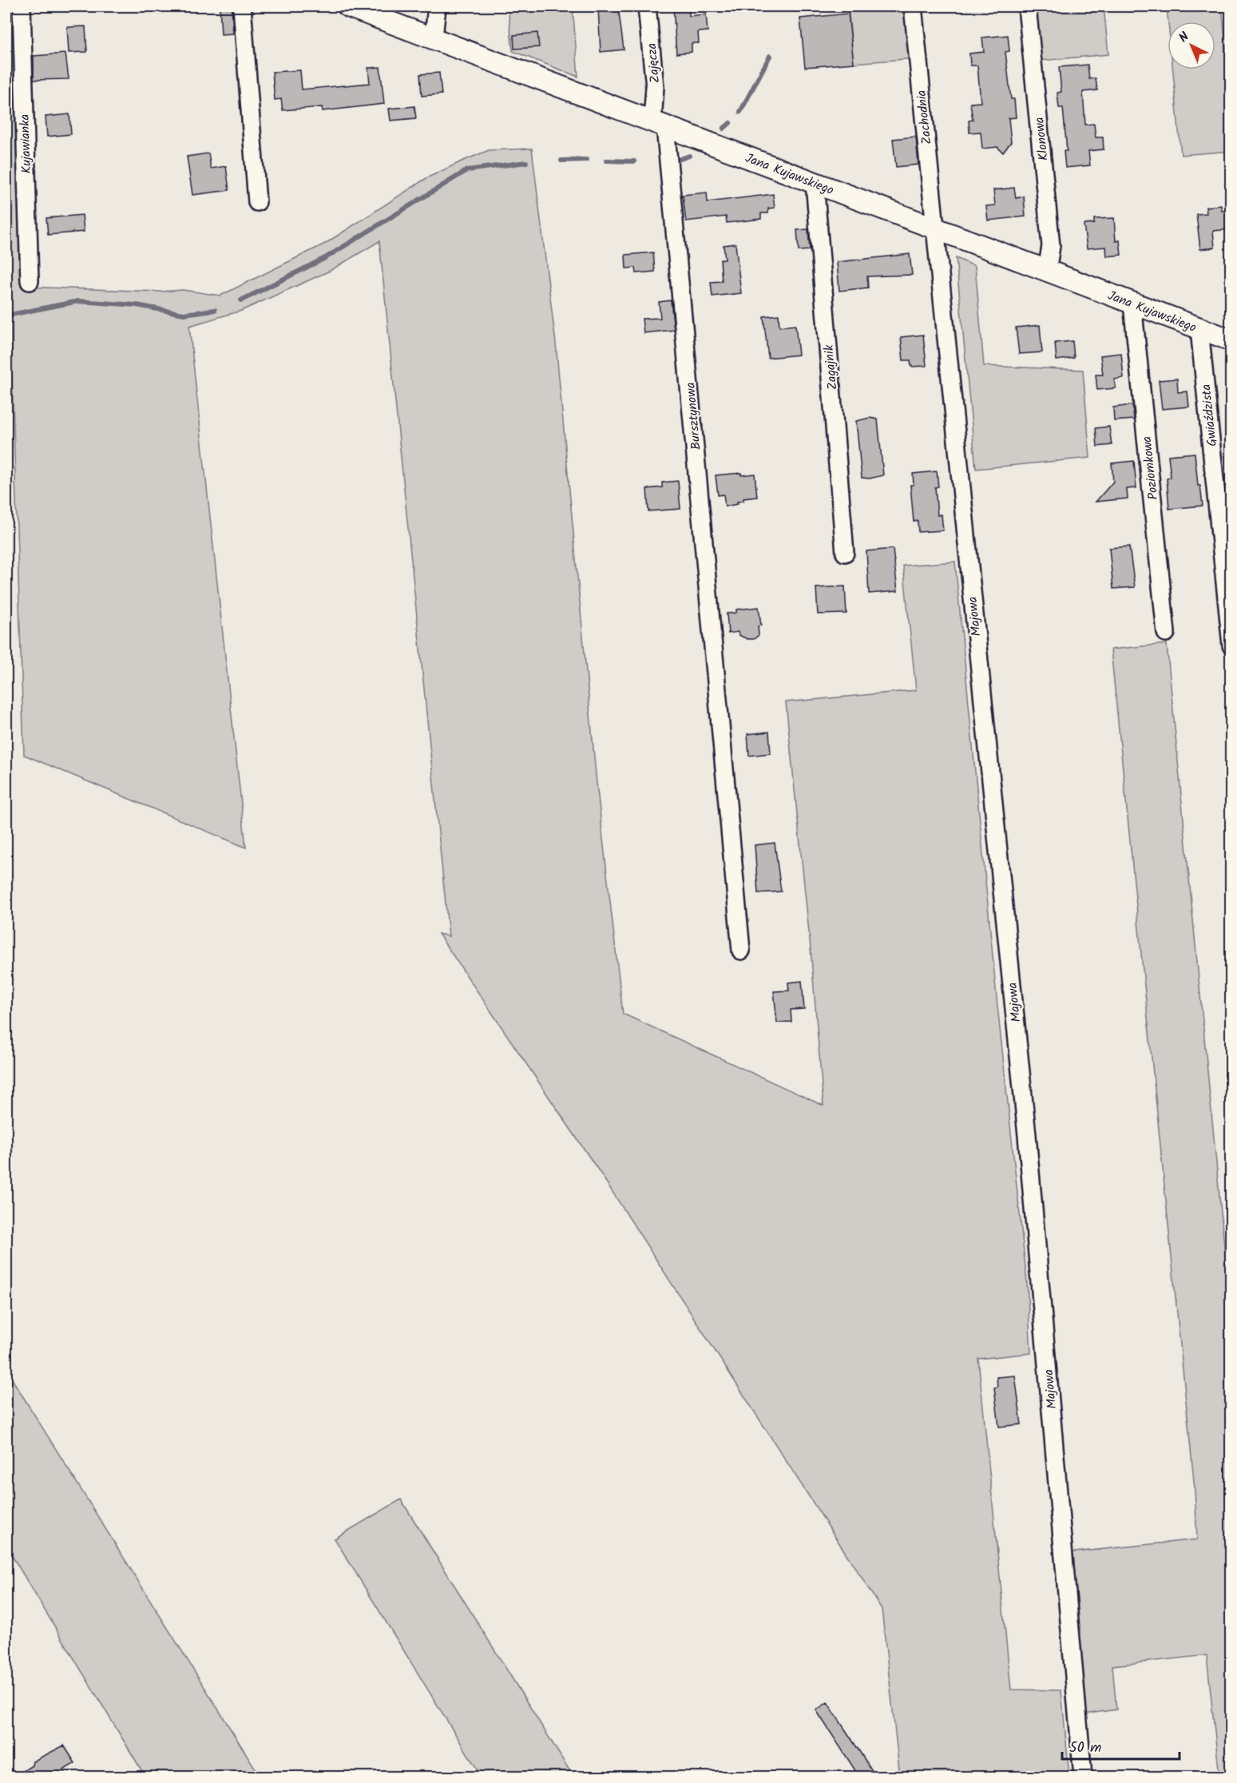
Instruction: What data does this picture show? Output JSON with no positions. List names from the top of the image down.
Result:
{
  "streets": {
    "main road": ["Jana Kujawskiego"],
    "street": [
      "Zajęcza",
      "Zachodnia",
      "Klonowa",
      "Kujawianka",
      "Zagajnik",
      "Gwiaździsta",
      "Bursztynowa",
      "Poziomkowa",
      "Majowa"
    ]
  },
  "crossings": [
    ["Zajęcza", "Jana Kujawskiego"],
    ["Zajęcza", "Bursztynowa"],
    ["Zachodnia", "Jana Kujawskiego"],
    ["Zachodnia", "Majowa"],
    ["Klonowa", "Jana Kujawskiego"],
    ["Jana Kujawskiego", "Zagajnik"],
    ["Jana Kujawskiego", "Gwiaździsta"],
    ["Jana Kujawskiego", "Bursztynowa"],
    ["Jana Kujawskiego", "Poziomkowa"],
    ["Jana Kujawskiego", "Majowa"]
  ],
  "scale_bar": "50 m",
  "north": "top left"
}
